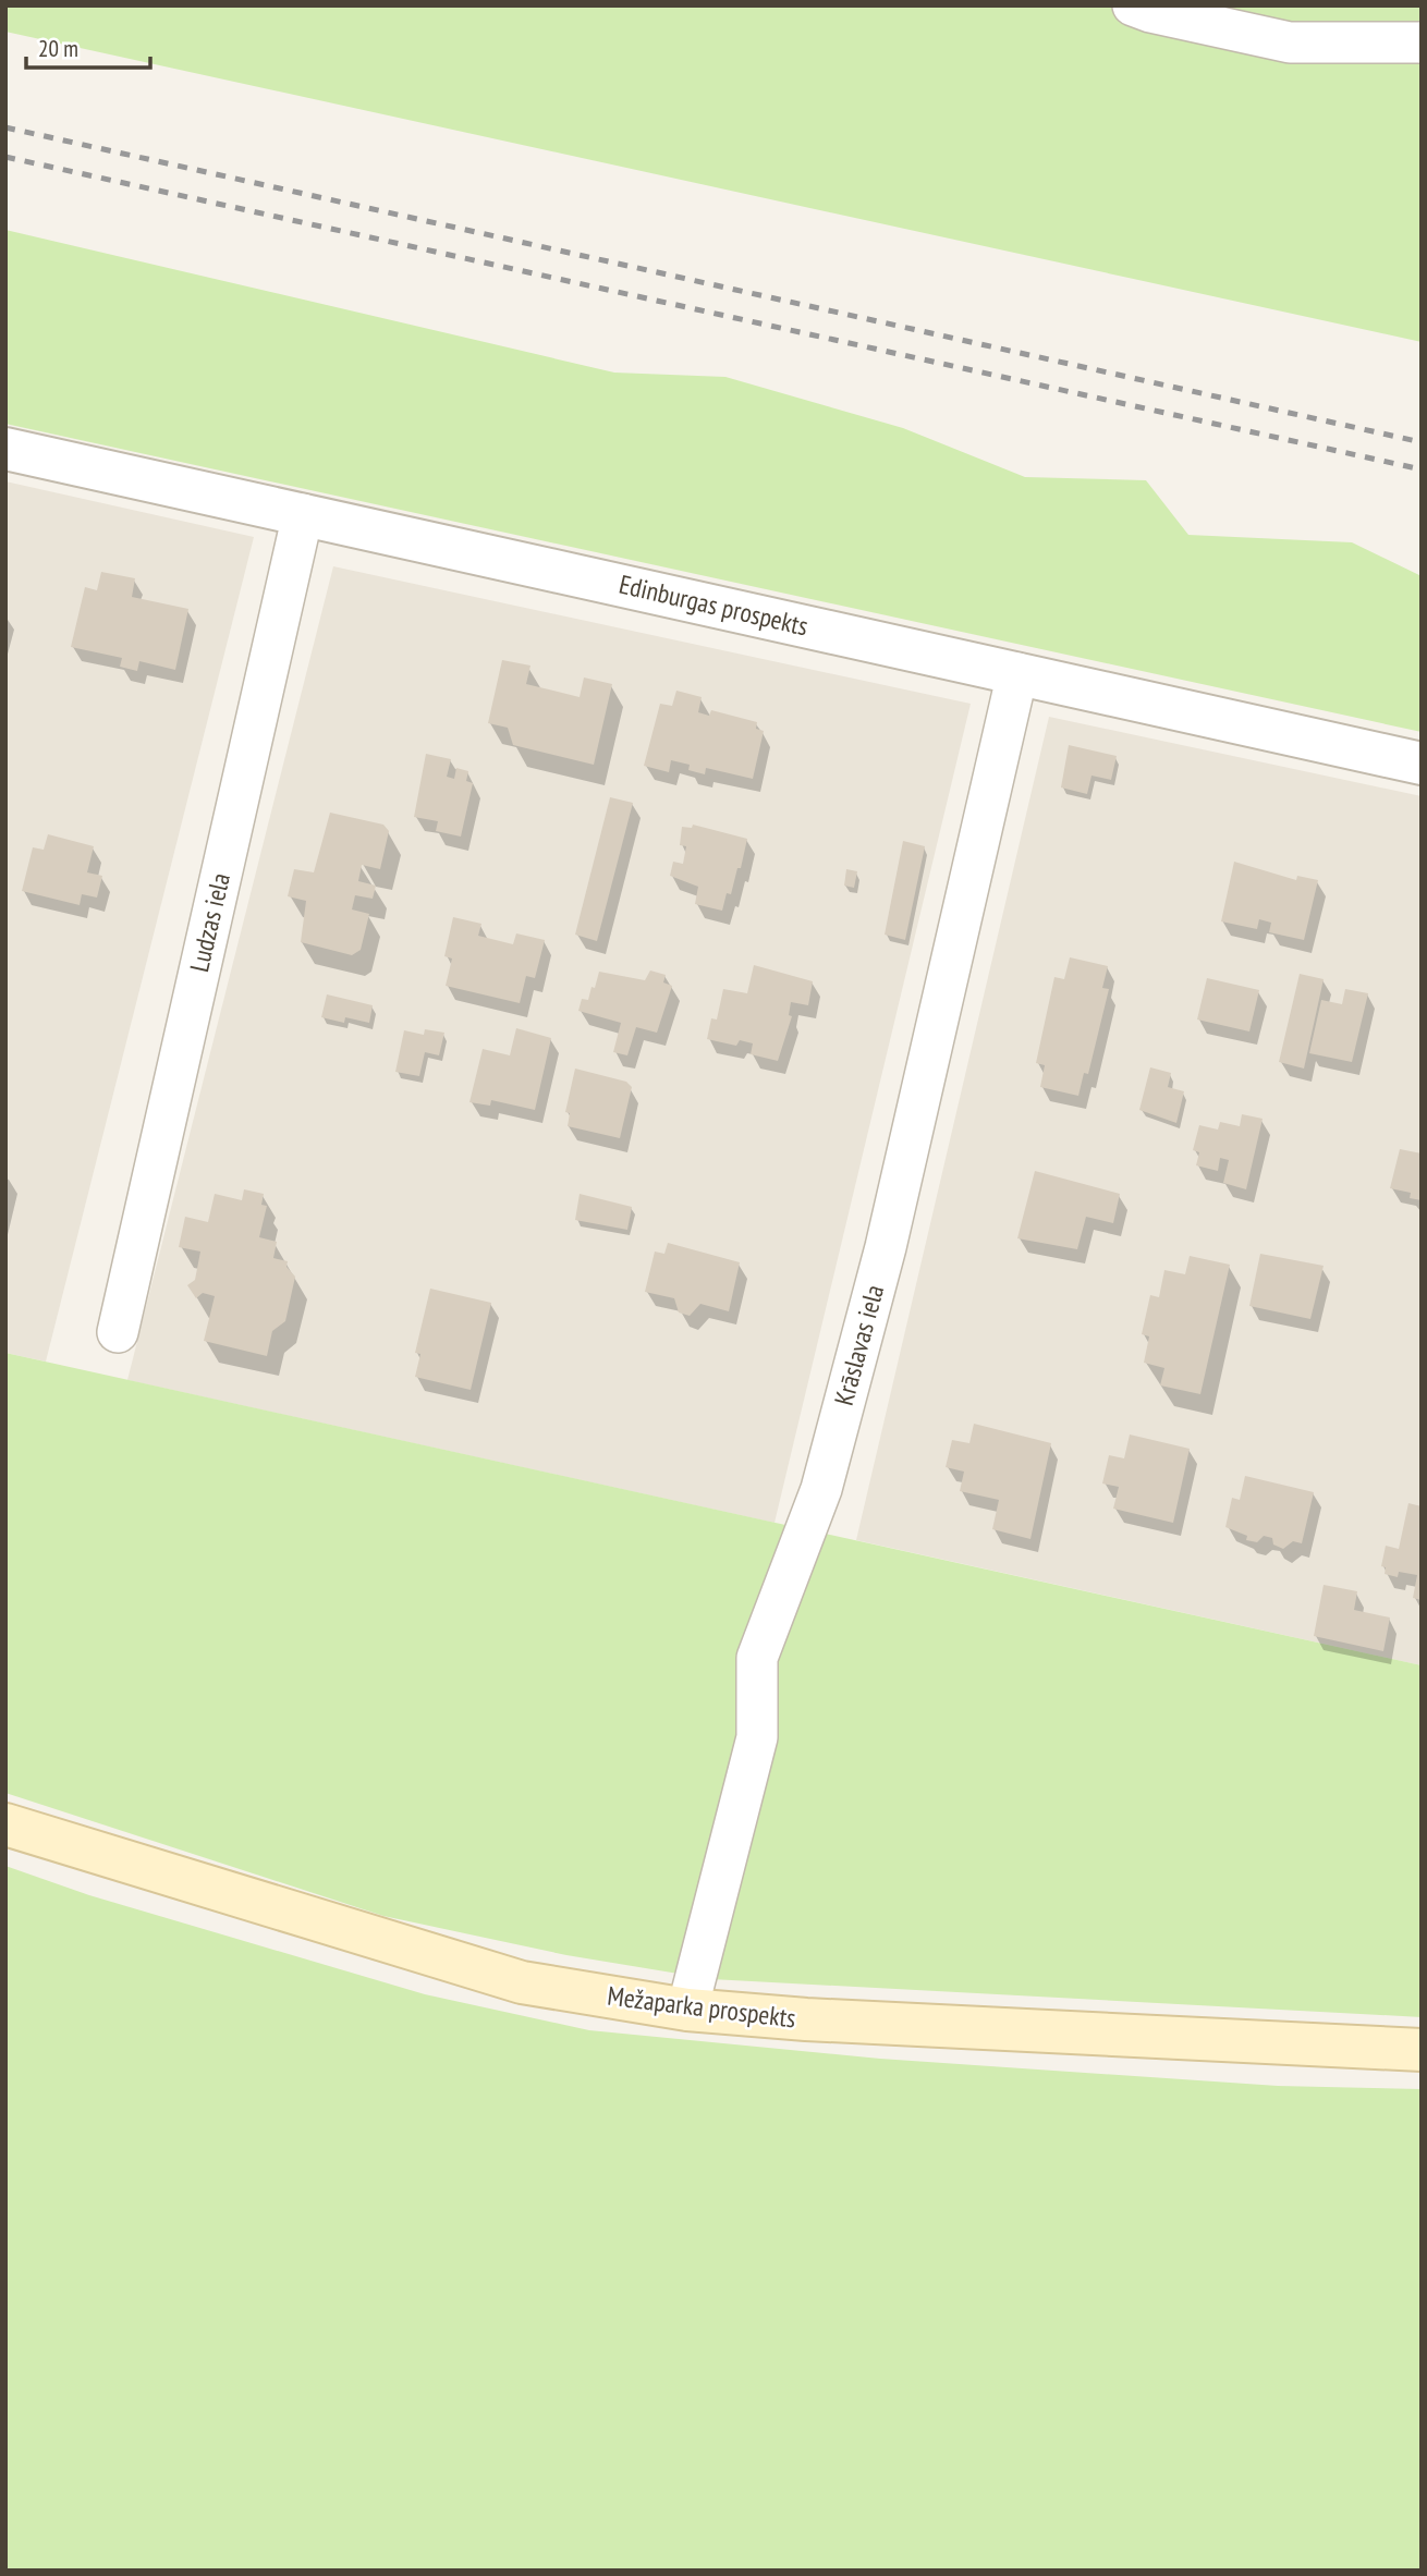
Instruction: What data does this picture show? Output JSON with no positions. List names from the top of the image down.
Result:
{
  "streets": {
    "main road": ["Mežaparka prospekts"],
    "street": ["Edinburgas prospekts", "Ludzas iela", "Krāslavas iela"]
  },
  "crossings": [
    ["Edinburgas prospekts", "Ludzas iela"],
    ["Edinburgas prospekts", "Krāslavas iela"],
    ["Krāslavas iela", "Mežaparka prospekts"]
  ],
  "scale_bar": "20 m"
}
